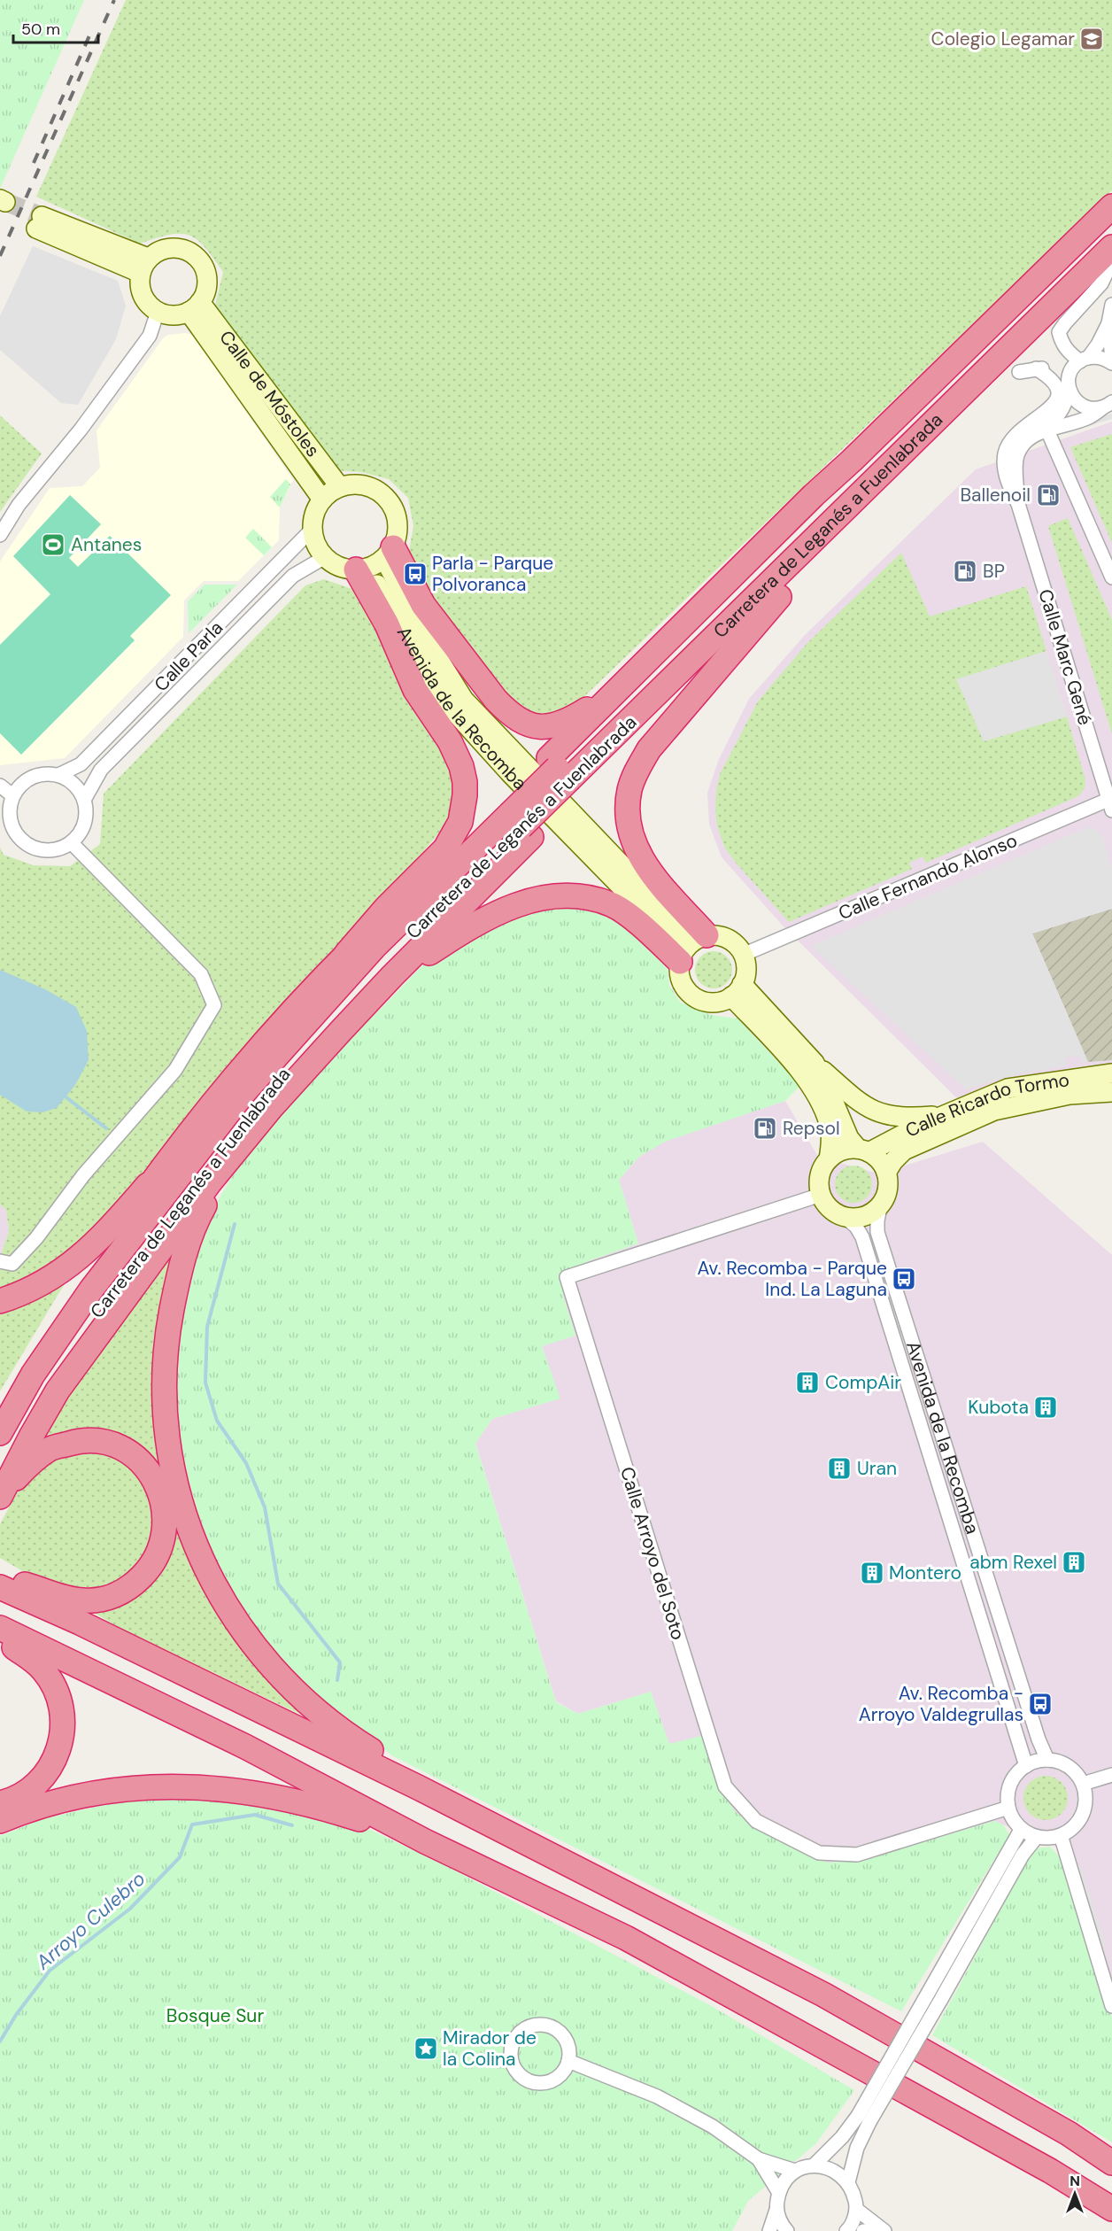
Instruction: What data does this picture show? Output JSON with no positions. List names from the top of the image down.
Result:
{
  "streets": {
    "highway": ["Carretera de Leganés a Fuenlabrada"],
    "street": [
      "Calle de Móstoles",
      "Calle Parla",
      "Calle Marc Gené",
      "Avenida de la Recomba",
      "Calle Fernando Alonso",
      "Calle Ricardo Tormo",
      "Calle Arroyo del Soto"
    ]
  },
  "crossings": [
    ["Calle de Móstoles", "Calle Parla"],
    ["Calle de Móstoles", "Avenida de la Recomba"],
    ["Calle Parla", "Avenida de la Recomba"],
    ["Calle Marc Gené", "Calle Fernando Alonso"],
    ["Avenida de la Recomba", "Calle Fernando Alonso"],
    ["Avenida de la Recomba", "Calle Ricardo Tormo"],
    ["Avenida de la Recomba", "Calle Arroyo del Soto"],
    ["Calle Ricardo Tormo", "Calle Arroyo del Soto"]
  ],
  "water": ["Arroyo Culebro"],
  "parks": ["Bosque Sur"],
  "places": {
    "school or university": ["Colegio Legamar"],
    "fuel station": ["Ballenoil", "BP", "Repsol"],
    "sports": ["Antanes"],
    "bus stop": ["Parla - Parque Polvoranca", "Av. Recomba - Parque Ind. La Laguna", "Av. Recomba - Arroyo Valdegrullas"],
    "building": [
      "CompAir",
      "Kubota",
      "Uran",
      "abm Rexel",
      "Montero"
    ],
    "place": ["Mirador de la Colina"]
  },
  "scale_bar": "50 m",
  "north": "top"
}
